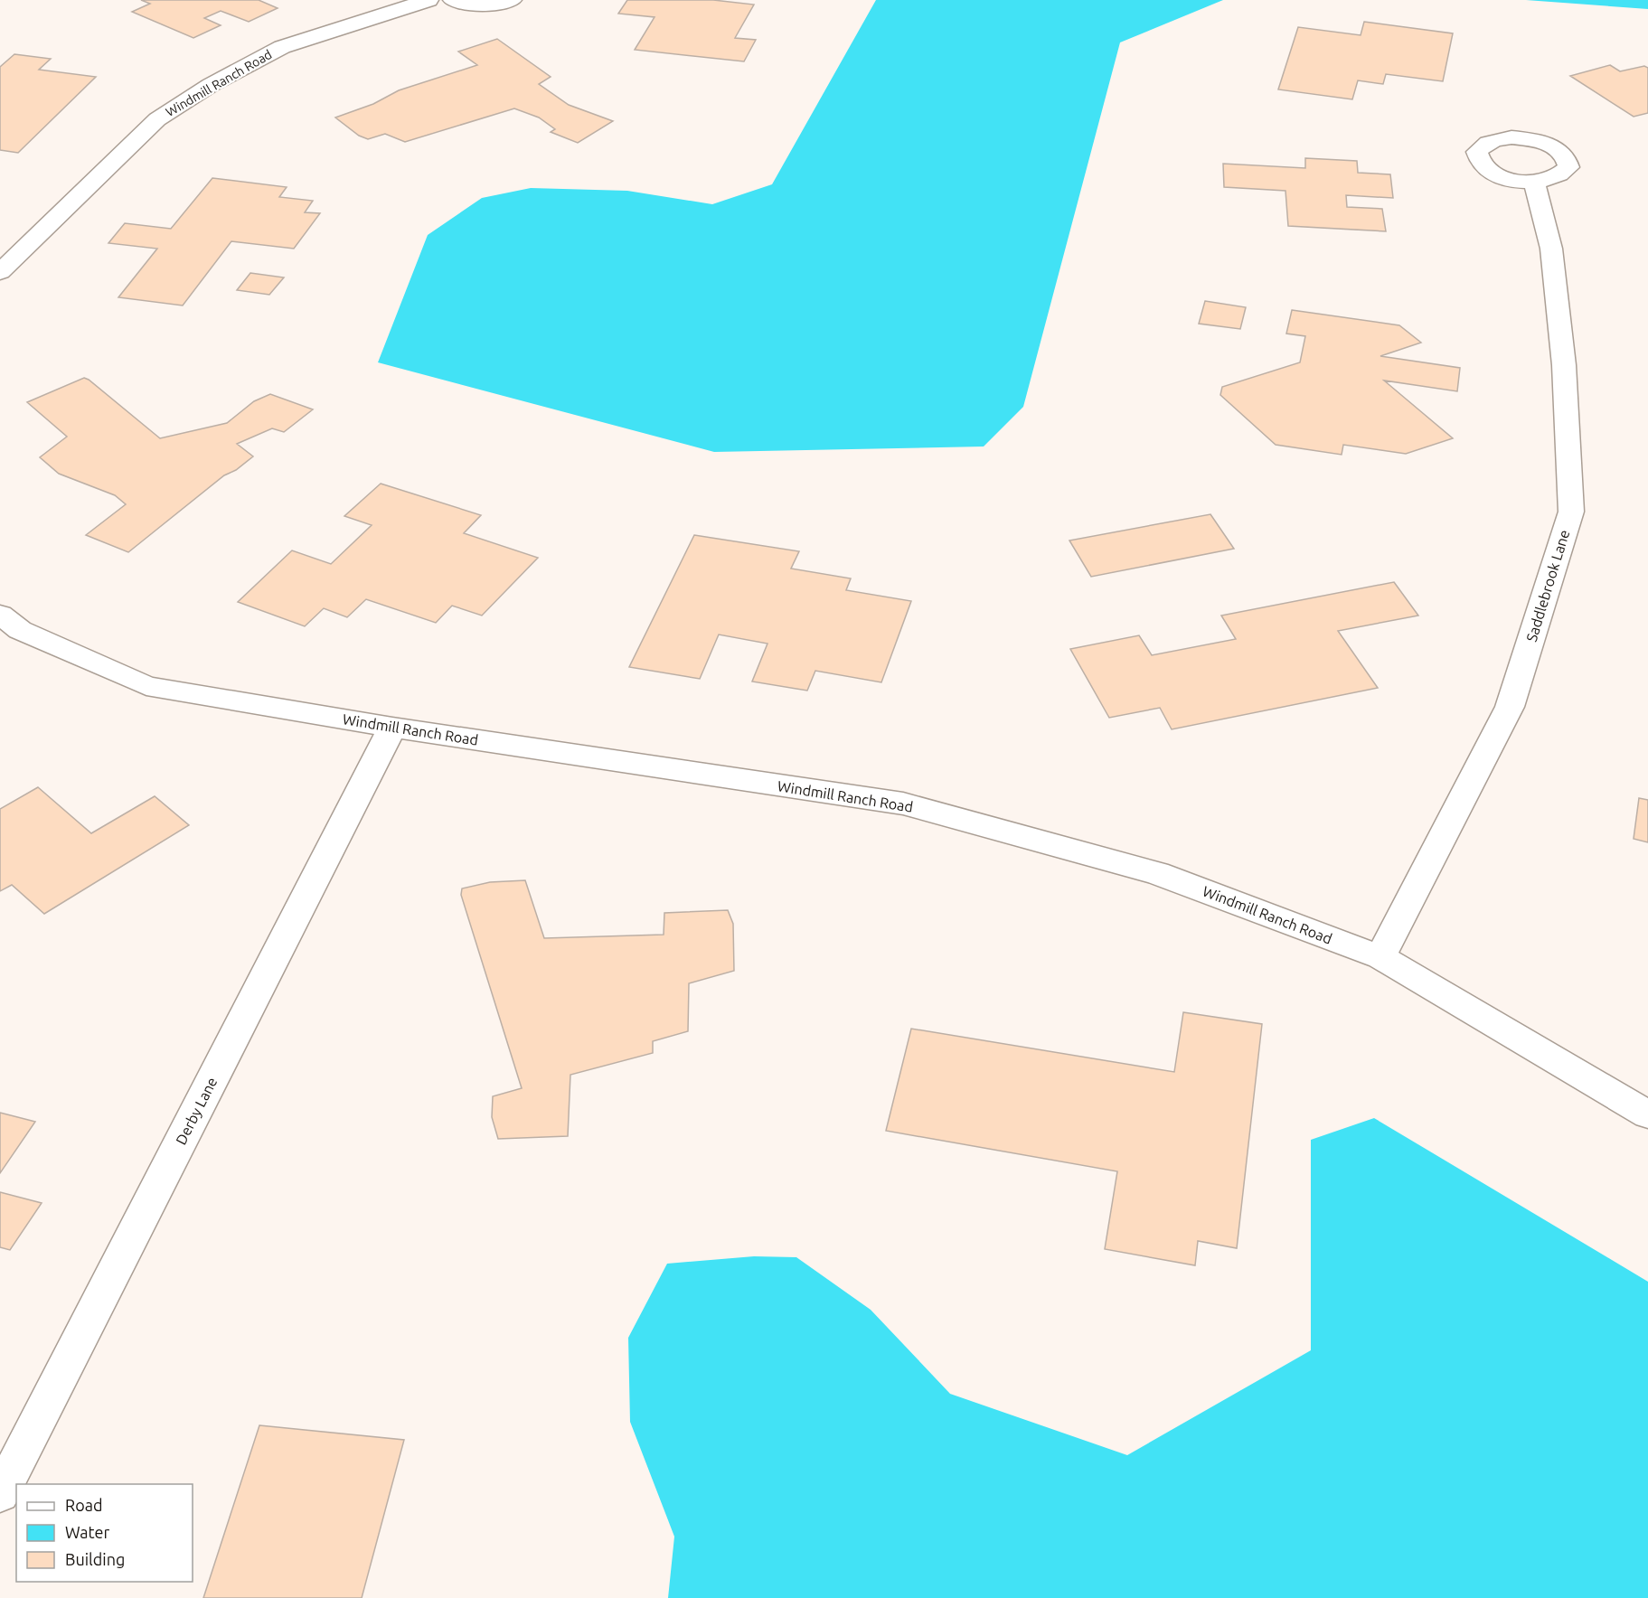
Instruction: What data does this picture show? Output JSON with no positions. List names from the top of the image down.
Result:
{
  "streets": {
    "street": ["Windmill Ranch Road", "Saddlebrook Lane", "Derby Lane"]
  },
  "crossings": [
    ["Windmill Ranch Road", "Saddlebrook Lane"],
    ["Windmill Ranch Road", "Derby Lane"]
  ],
  "legend": ["Road", "Water", "Building"]
}
